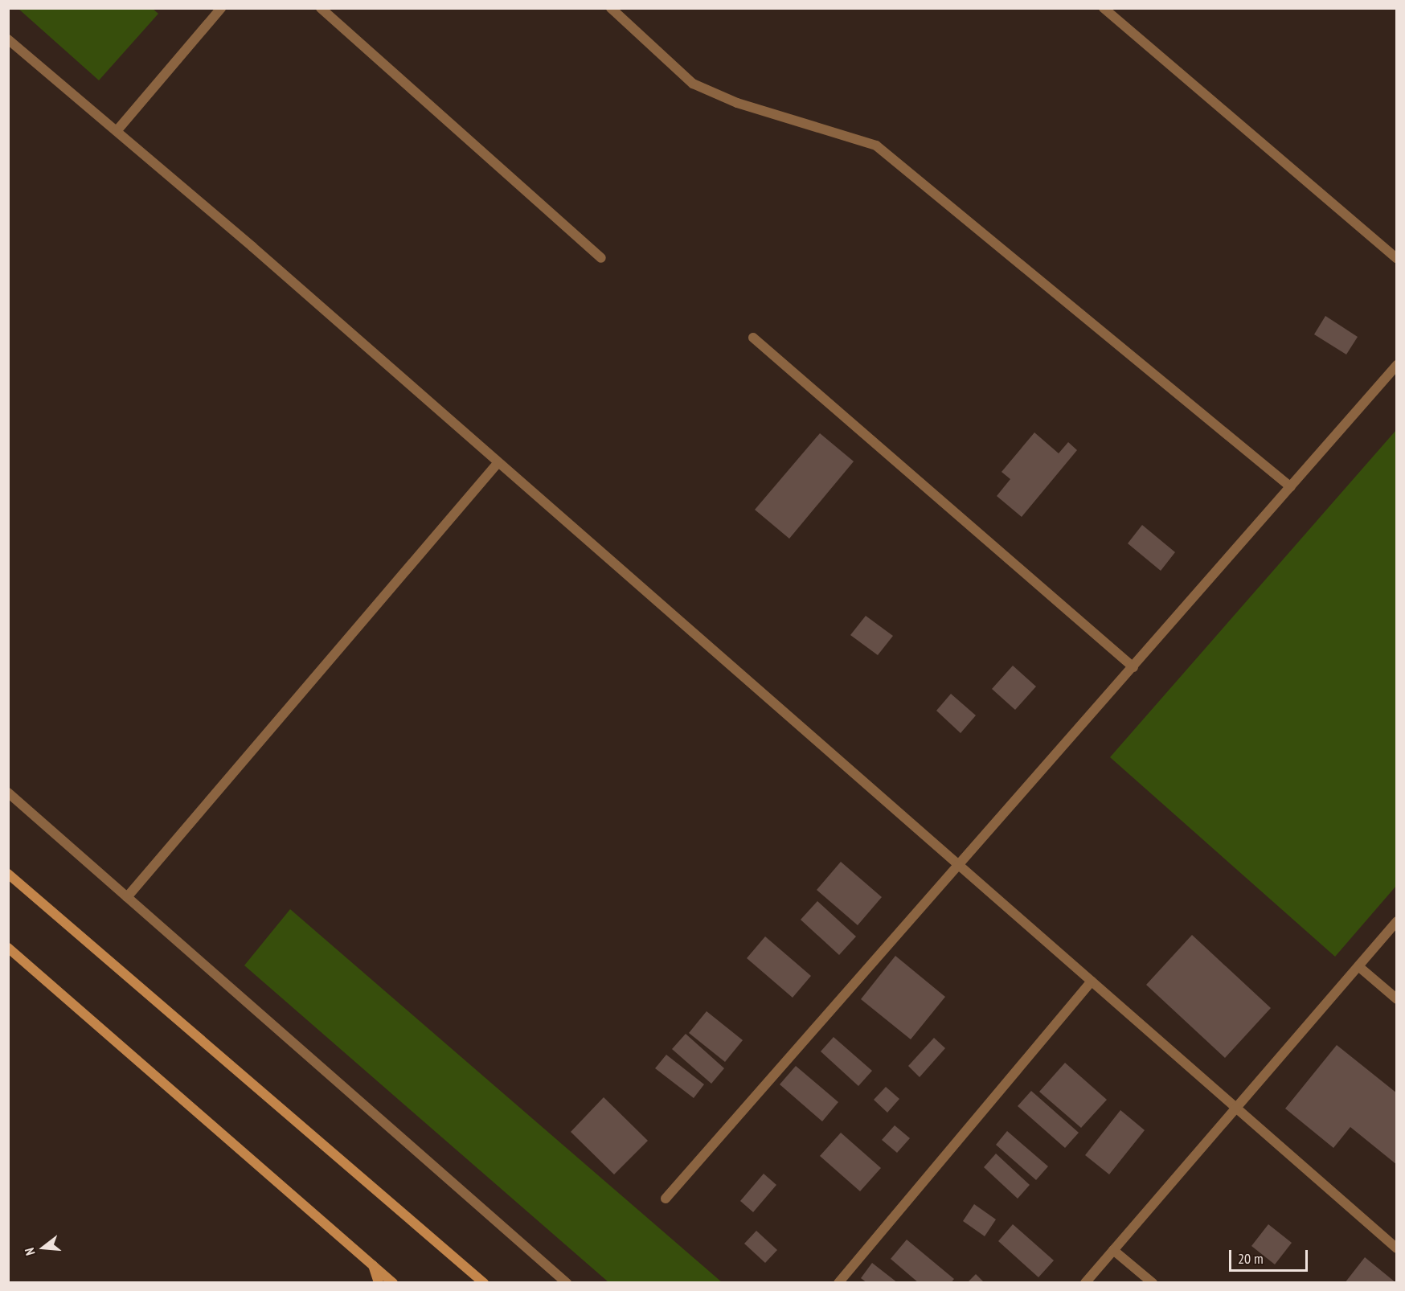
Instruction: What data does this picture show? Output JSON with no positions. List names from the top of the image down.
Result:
{
  "scale_bar": "20 m",
  "north": "left"
}
